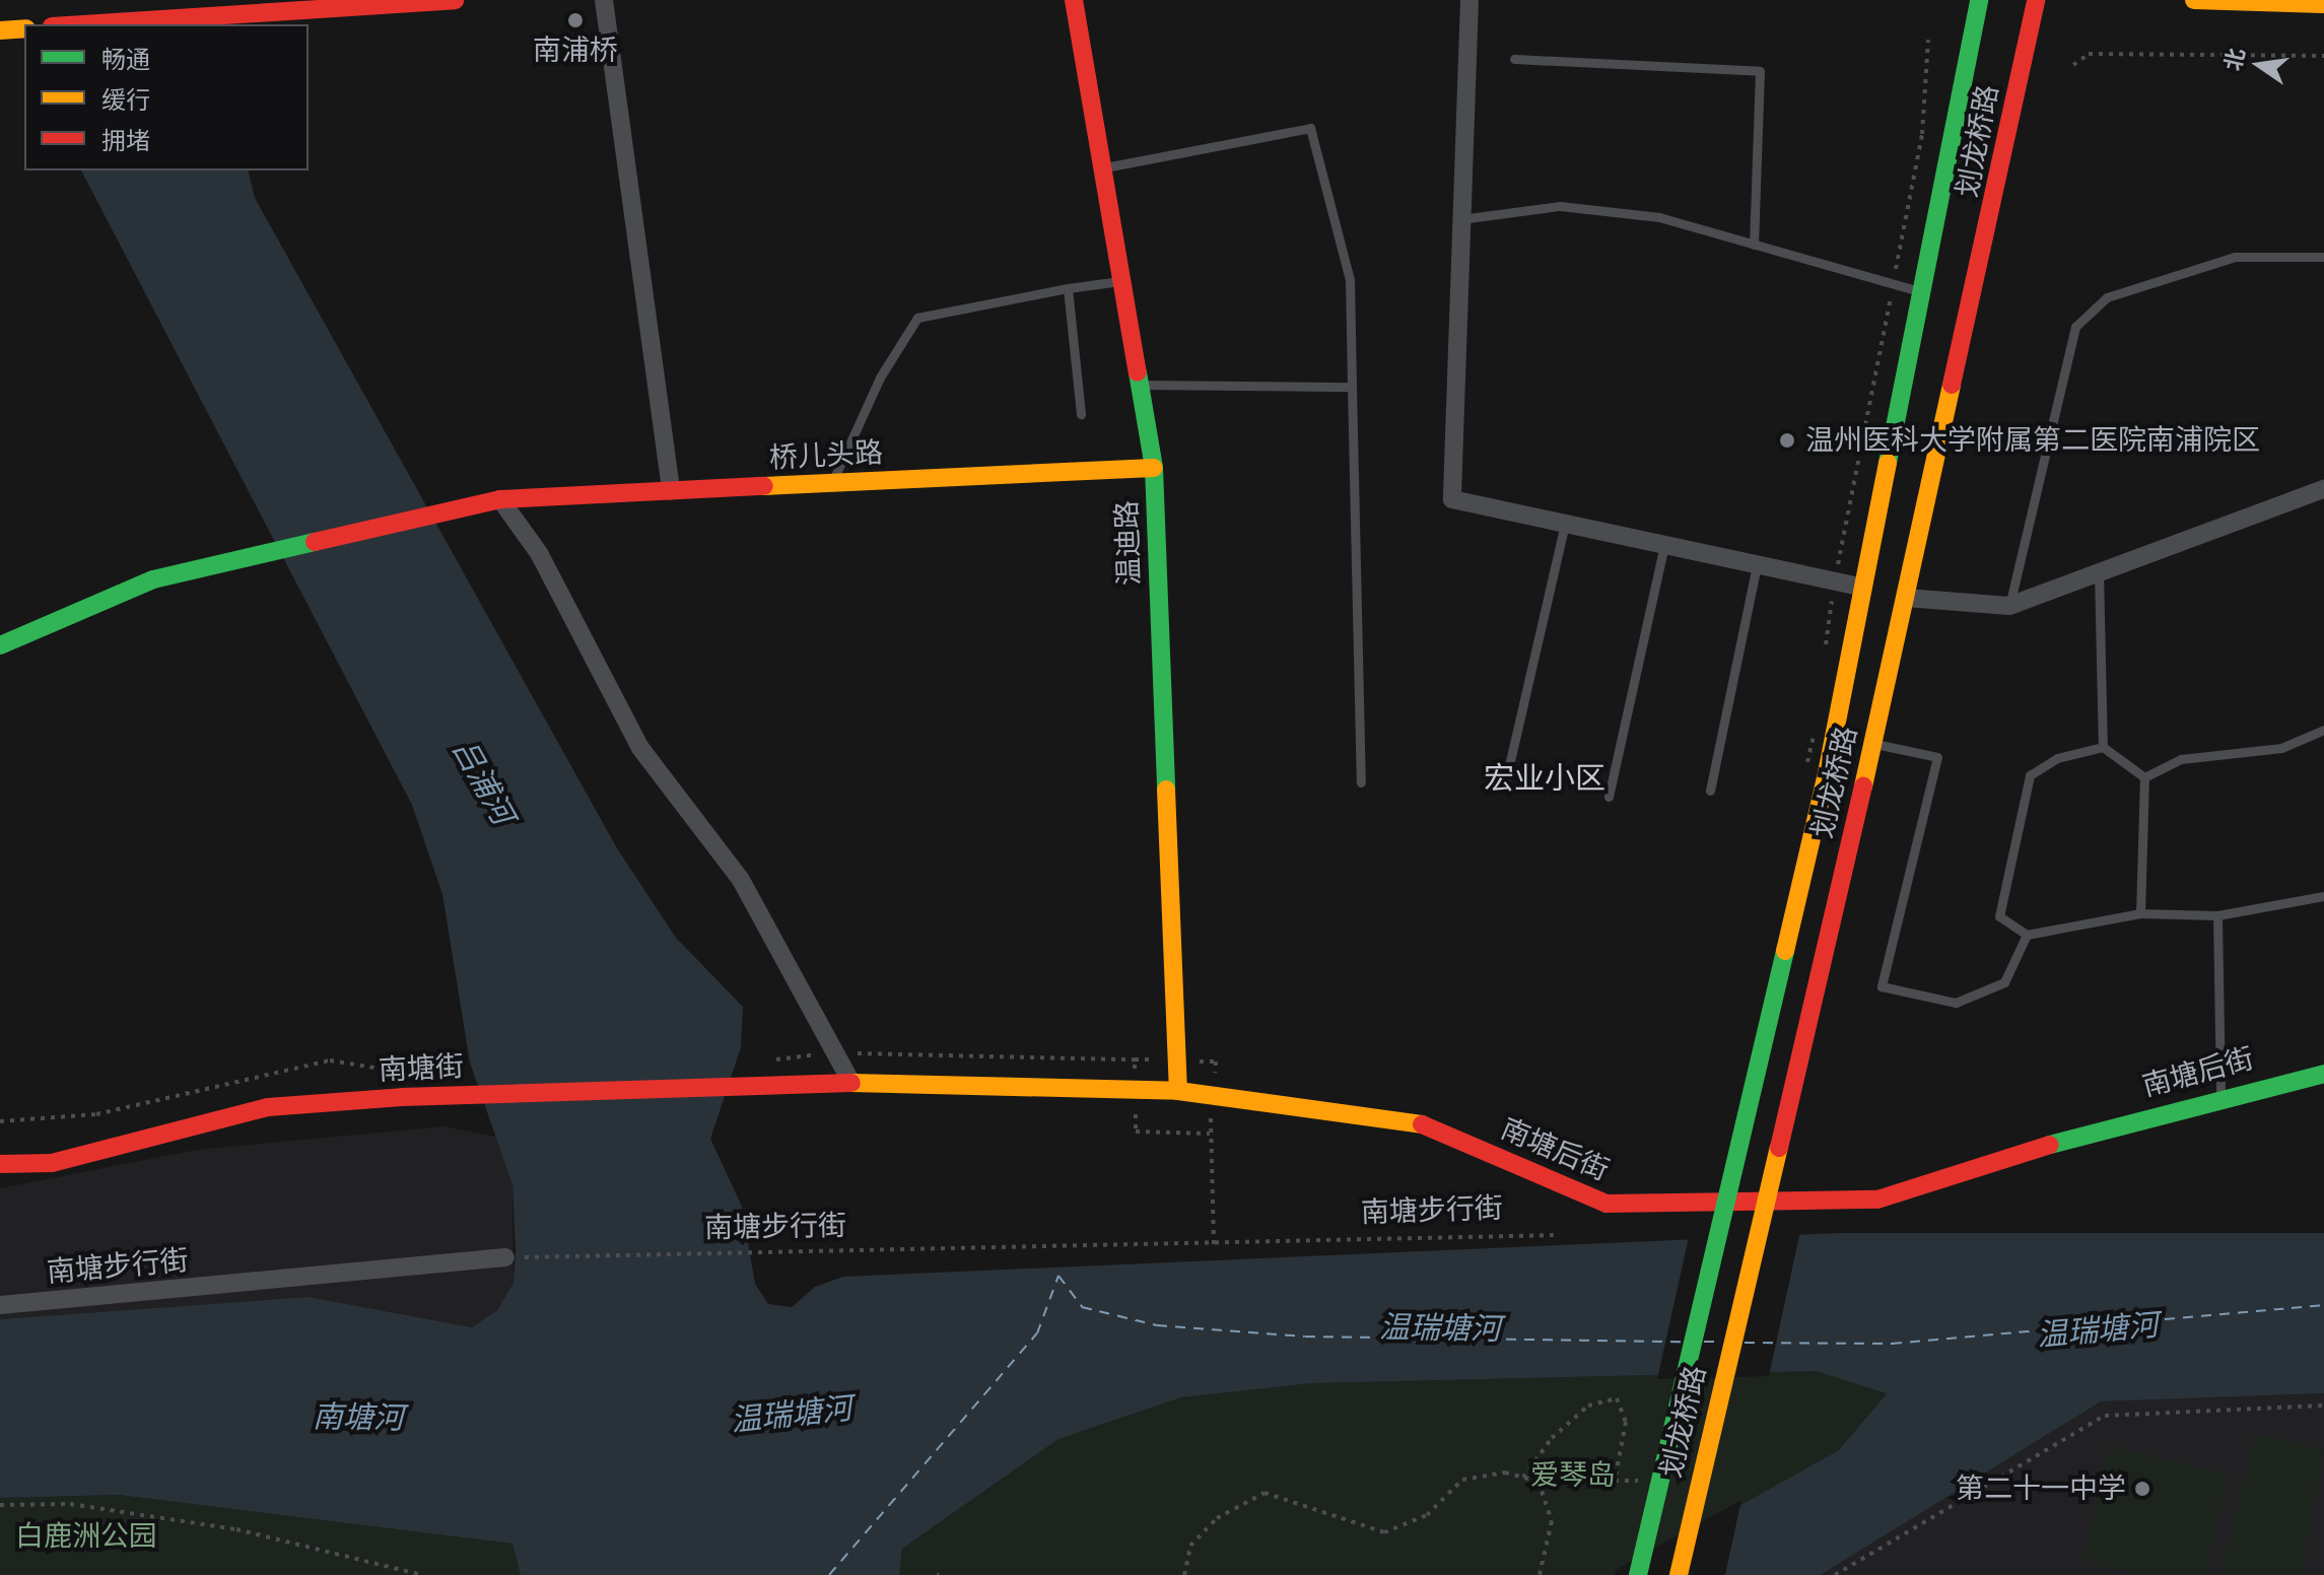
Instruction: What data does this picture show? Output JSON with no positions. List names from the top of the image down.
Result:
{
  "streets": {
    "street": [
      "划龙桥路",
      "桥儿头路",
      "温迪路",
      "南塘街",
      "南塘后街",
      "南塘步行街"
    ]
  },
  "crossings": [
    ["桥儿头路", "温迪路"],
    ["温迪路", "南塘后街"],
    ["南塘街", "南塘后街"]
  ],
  "districts": ["宏业小区"],
  "water": ["吕浦河", "温瑞塘河", "南塘河"],
  "parks": ["爱琴岛", "白鹿洲公园"],
  "places": ["南浦桥", "温州医科大学附属第二医院南浦院区", "第二十一中学"],
  "legend": ["畅通", "缓行", "拥堵"],
  "north": "left"
}
